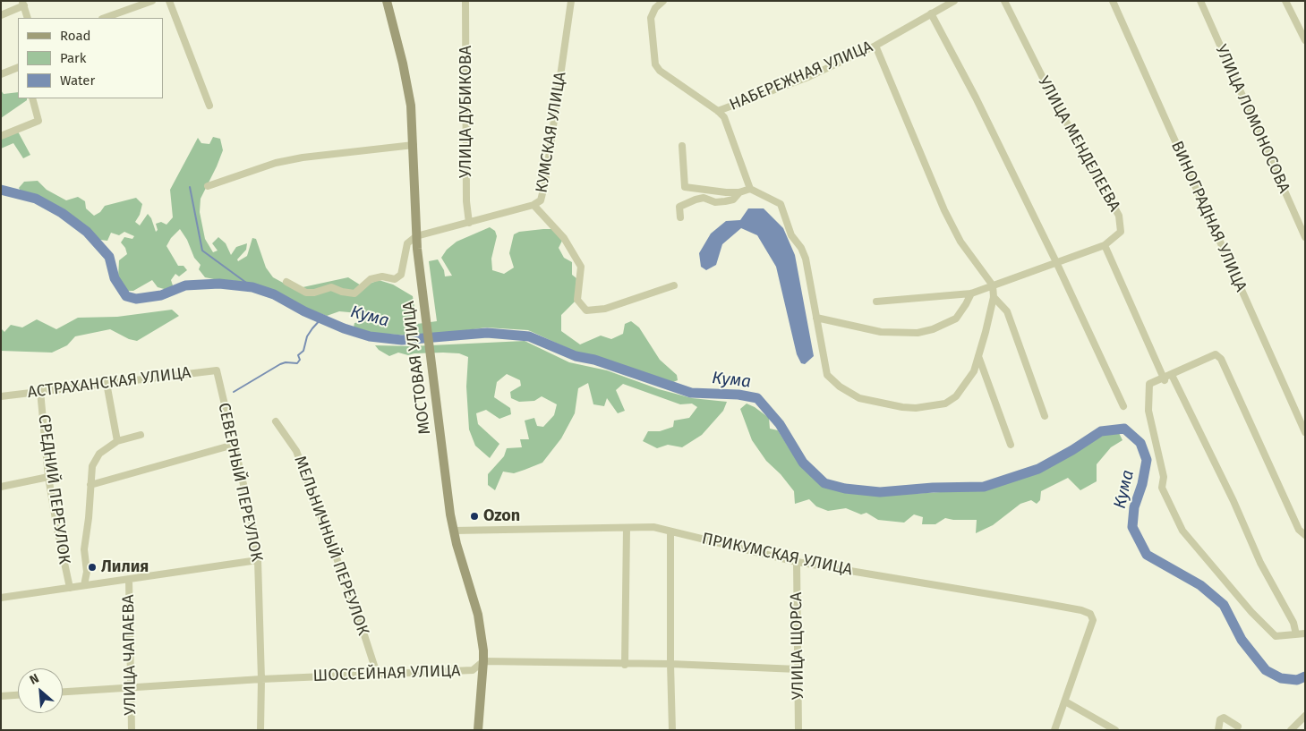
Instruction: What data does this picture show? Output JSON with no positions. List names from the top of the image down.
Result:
{
  "streets": {
    "main road": ["МОСТОВАЯ УЛИЦА"],
    "street": [
      "НАБЕРЕЖНАЯ УЛИЦА",
      "УЛИЦА ДУБИКОВА",
      "УЛИЦА ЛОМОНОСОВА",
      "КУМСКАЯ УЛИЦА",
      "УЛИЦА МЕНДЕЛЕЕВА",
      "ВИНОГРАДНАЯ УЛИЦА",
      "АСТРАХАНСКАЯ УЛИЦА",
      "СЕВЕРНЫЙ ПЕРЕУЛОК",
      "СРЕДНИЙ ПЕРЕУЛОК",
      "МЕЛЬНИЧНЫЙ ПЕРЕУЛОК",
      "ПРИКУМСКАЯ УЛИЦА",
      "УЛИЦА ЩОРСА",
      "УЛИЦА ЧАПАЕВА",
      "ШОССЕЙНАЯ УЛИЦА"
    ]
  },
  "crossings": [
    ["МОСТОВАЯ УЛИЦА", "ПРИКУМСКАЯ УЛИЦА"],
    ["МОСТОВАЯ УЛИЦА", "ШОССЕЙНАЯ УЛИЦА"],
    ["АСТРАХАНСКАЯ УЛИЦА", "СЕВЕРНЫЙ ПЕРЕУЛОК"],
    ["АСТРАХАНСКАЯ УЛИЦА", "СРЕДНИЙ ПЕРЕУЛОК"],
    ["СЕВЕРНЫЙ ПЕРЕУЛОК", "ШОССЕЙНАЯ УЛИЦА"],
    ["МЕЛЬНИЧНЫЙ ПЕРЕУЛОК", "ШОССЕЙНАЯ УЛИЦА"],
    ["ПРИКУМСКАЯ УЛИЦА", "УЛИЦА ЩОРСА"],
    ["УЛИЦА ЩОРСА", "ШОССЕЙНАЯ УЛИЦА"],
    ["УЛИЦА ЧАПАЕВА", "ШОССЕЙНАЯ УЛИЦА"]
  ],
  "water": ["Кума"],
  "places": ["Ozon", "Лилия"],
  "legend": ["Road", "Park", "Water"],
  "north": "top left"
}
